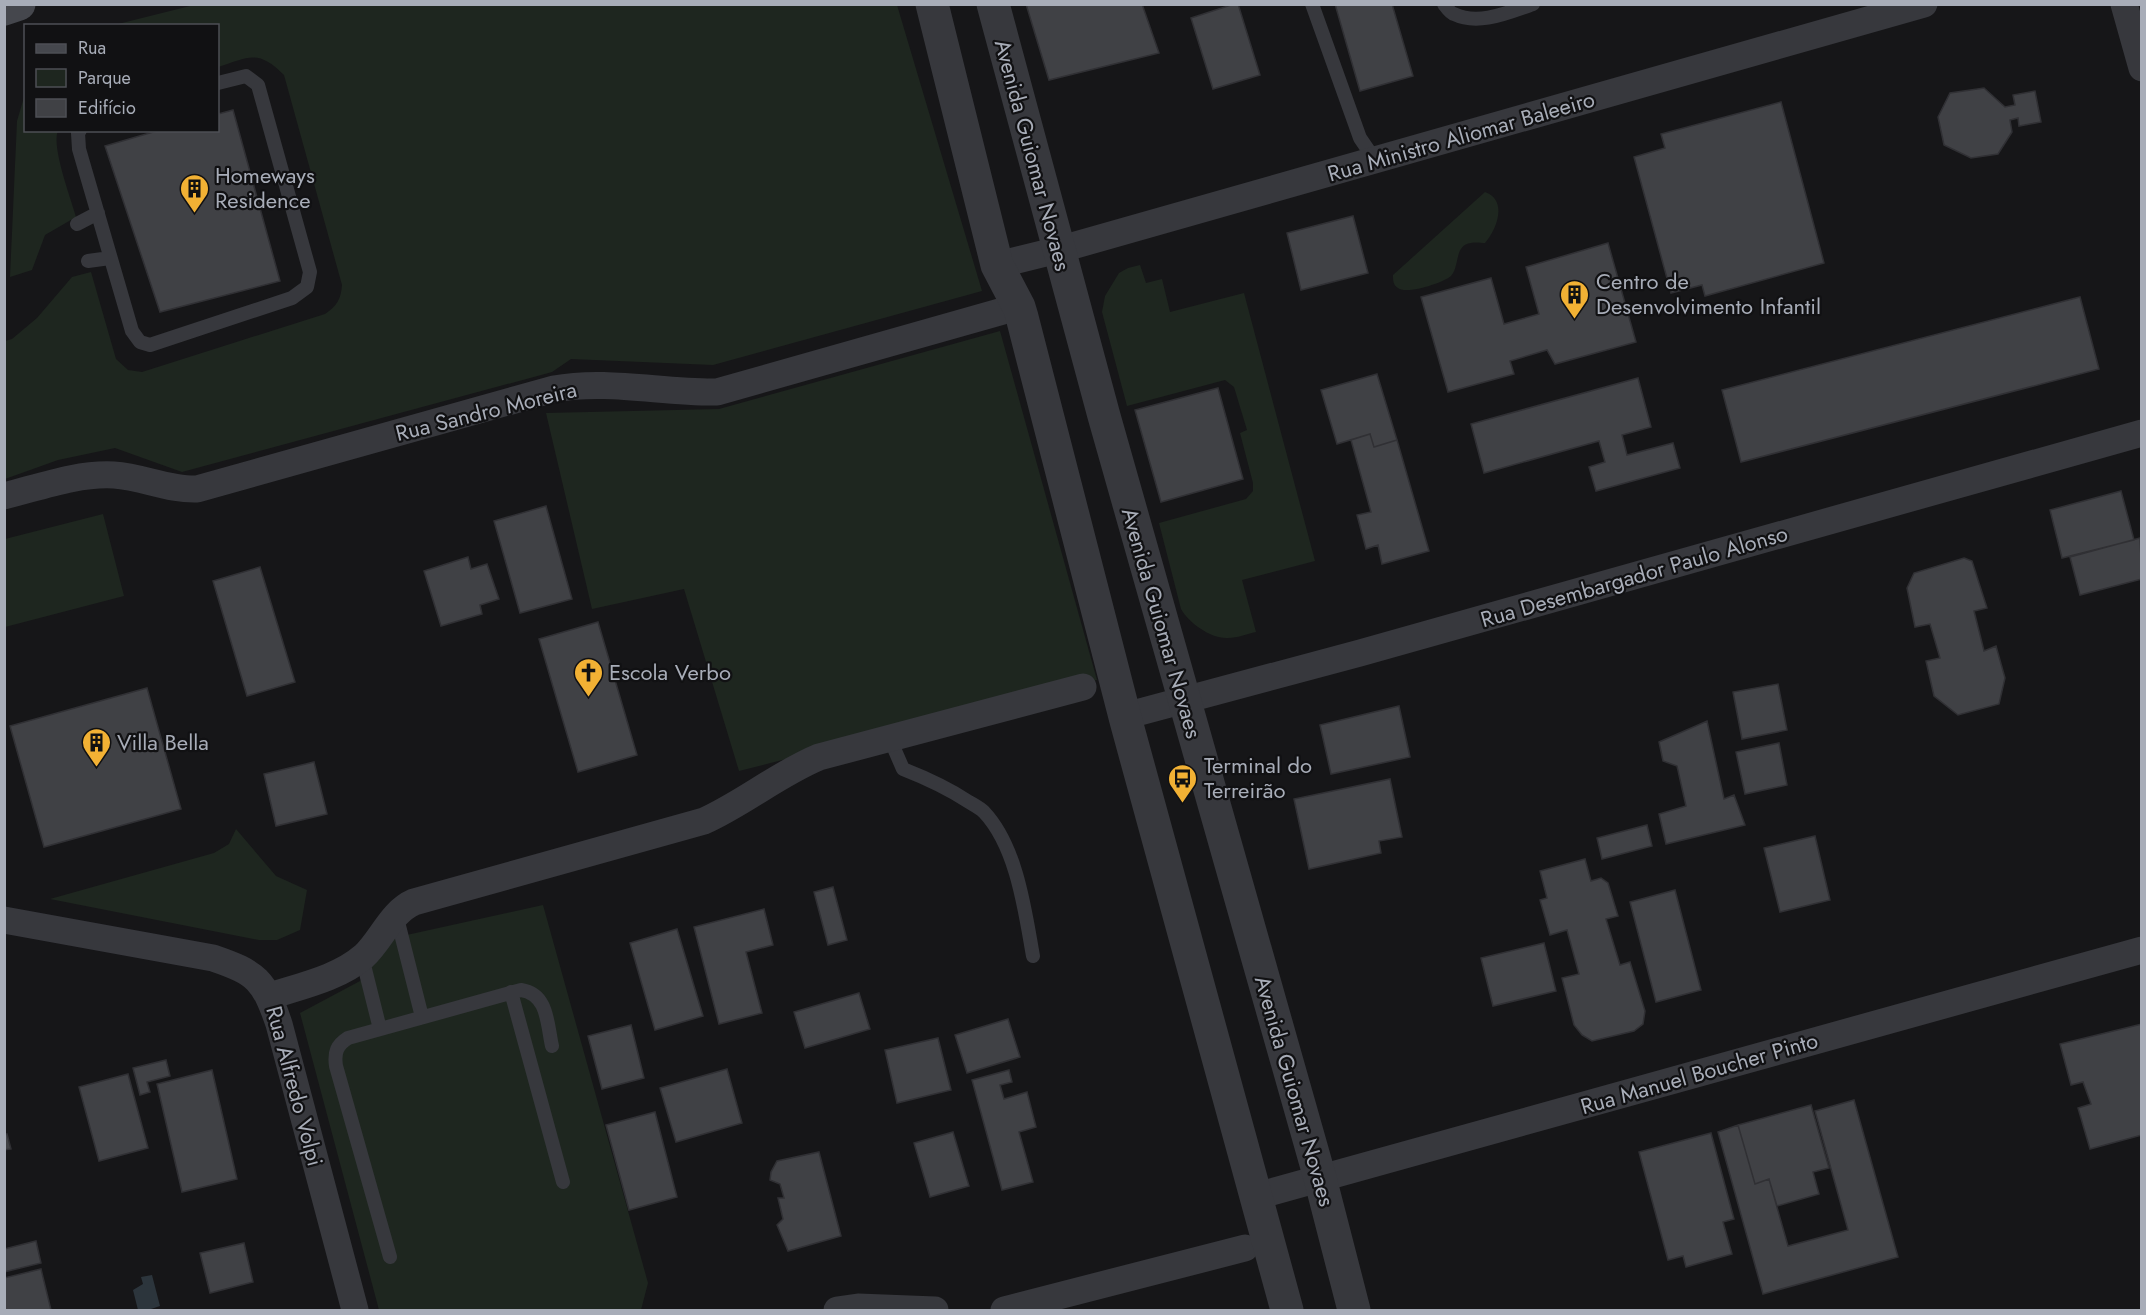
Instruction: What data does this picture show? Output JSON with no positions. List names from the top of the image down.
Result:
{
  "streets": {
    "street": [
      "Rua Ministro Aliomar Baleeiro",
      "Avenida Guiomar Novaes",
      "Rua Sandro Moreira",
      "Rua Desembargador Paulo Alonso",
      "Rua Manuel Boucher Pinto",
      "Rua Alfredo Volpi"
    ]
  },
  "crossings": [
    ["Rua Ministro Aliomar Baleeiro", "Avenida Guiomar Novaes"],
    ["Avenida Guiomar Novaes", "Rua Desembargador Paulo Alonso"],
    ["Avenida Guiomar Novaes", "Rua Manuel Boucher Pinto"]
  ],
  "places": {
    "building": ["Homeways Residence", "Centro de Desenvolvimento Infantil", "Villa Bella"],
    "church": ["Escola Verbo"],
    "bus stop": ["Terminal do Terreirão"]
  },
  "legend": ["Rua", "Parque", "Edifício"]
}
